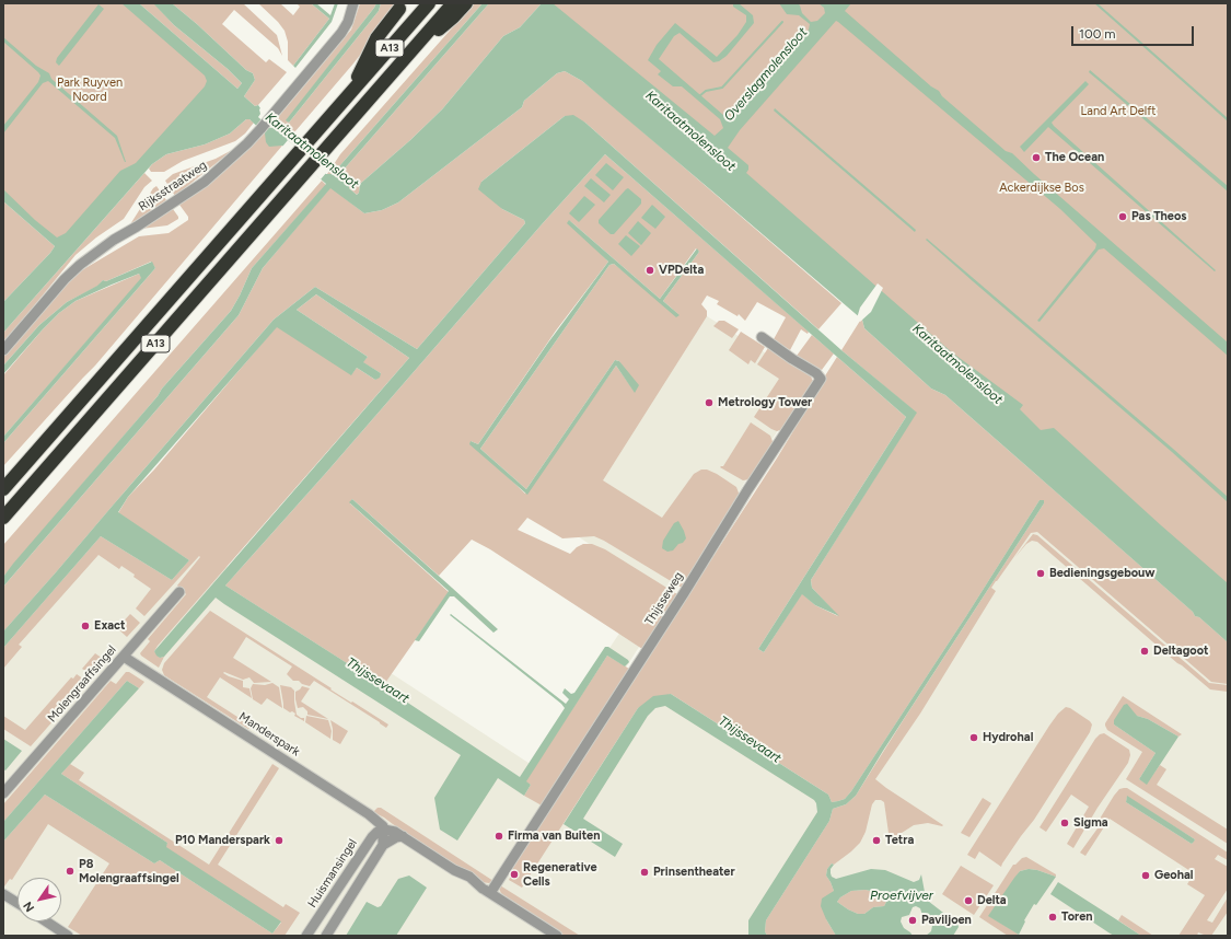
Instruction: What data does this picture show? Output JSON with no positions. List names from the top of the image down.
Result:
{
  "streets": {
    "highway": ["A13"],
    "street": [
      "Rijksstraatweg",
      "Thijsseweg",
      "Molengraaffsingel",
      "Manderspark",
      "Huismansingel"
    ]
  },
  "crossings": [
    ["Molengraaffsingel", "Manderspark"],
    ["Manderspark", "Huismansingel"]
  ],
  "water": [
    "Overslagmolensloot",
    "Karitaatmolensloot",
    "Thijssevaart",
    "Proefvijver"
  ],
  "parks": ["Park Ruyven Noord", "Land Art Delft", "Ackerdijkse Bos"],
  "places": [
    "The Ocean",
    "Pas Theos",
    "VPDelta",
    "Metrology Tower",
    "Bedieningsgebouw",
    "Exact",
    "Deltagoot",
    "Hydrohal",
    "Sigma",
    "Firma van Buiten",
    "P10 Manderspark",
    "Tetra",
    "P8 Molengraaffsingel",
    "Prinsentheater",
    "Regenerative Cells",
    "Geohal",
    "Delta",
    "Toren",
    "Paviljoen"
  ],
  "scale_bar": "100 m",
  "north": "bottom left"
}
